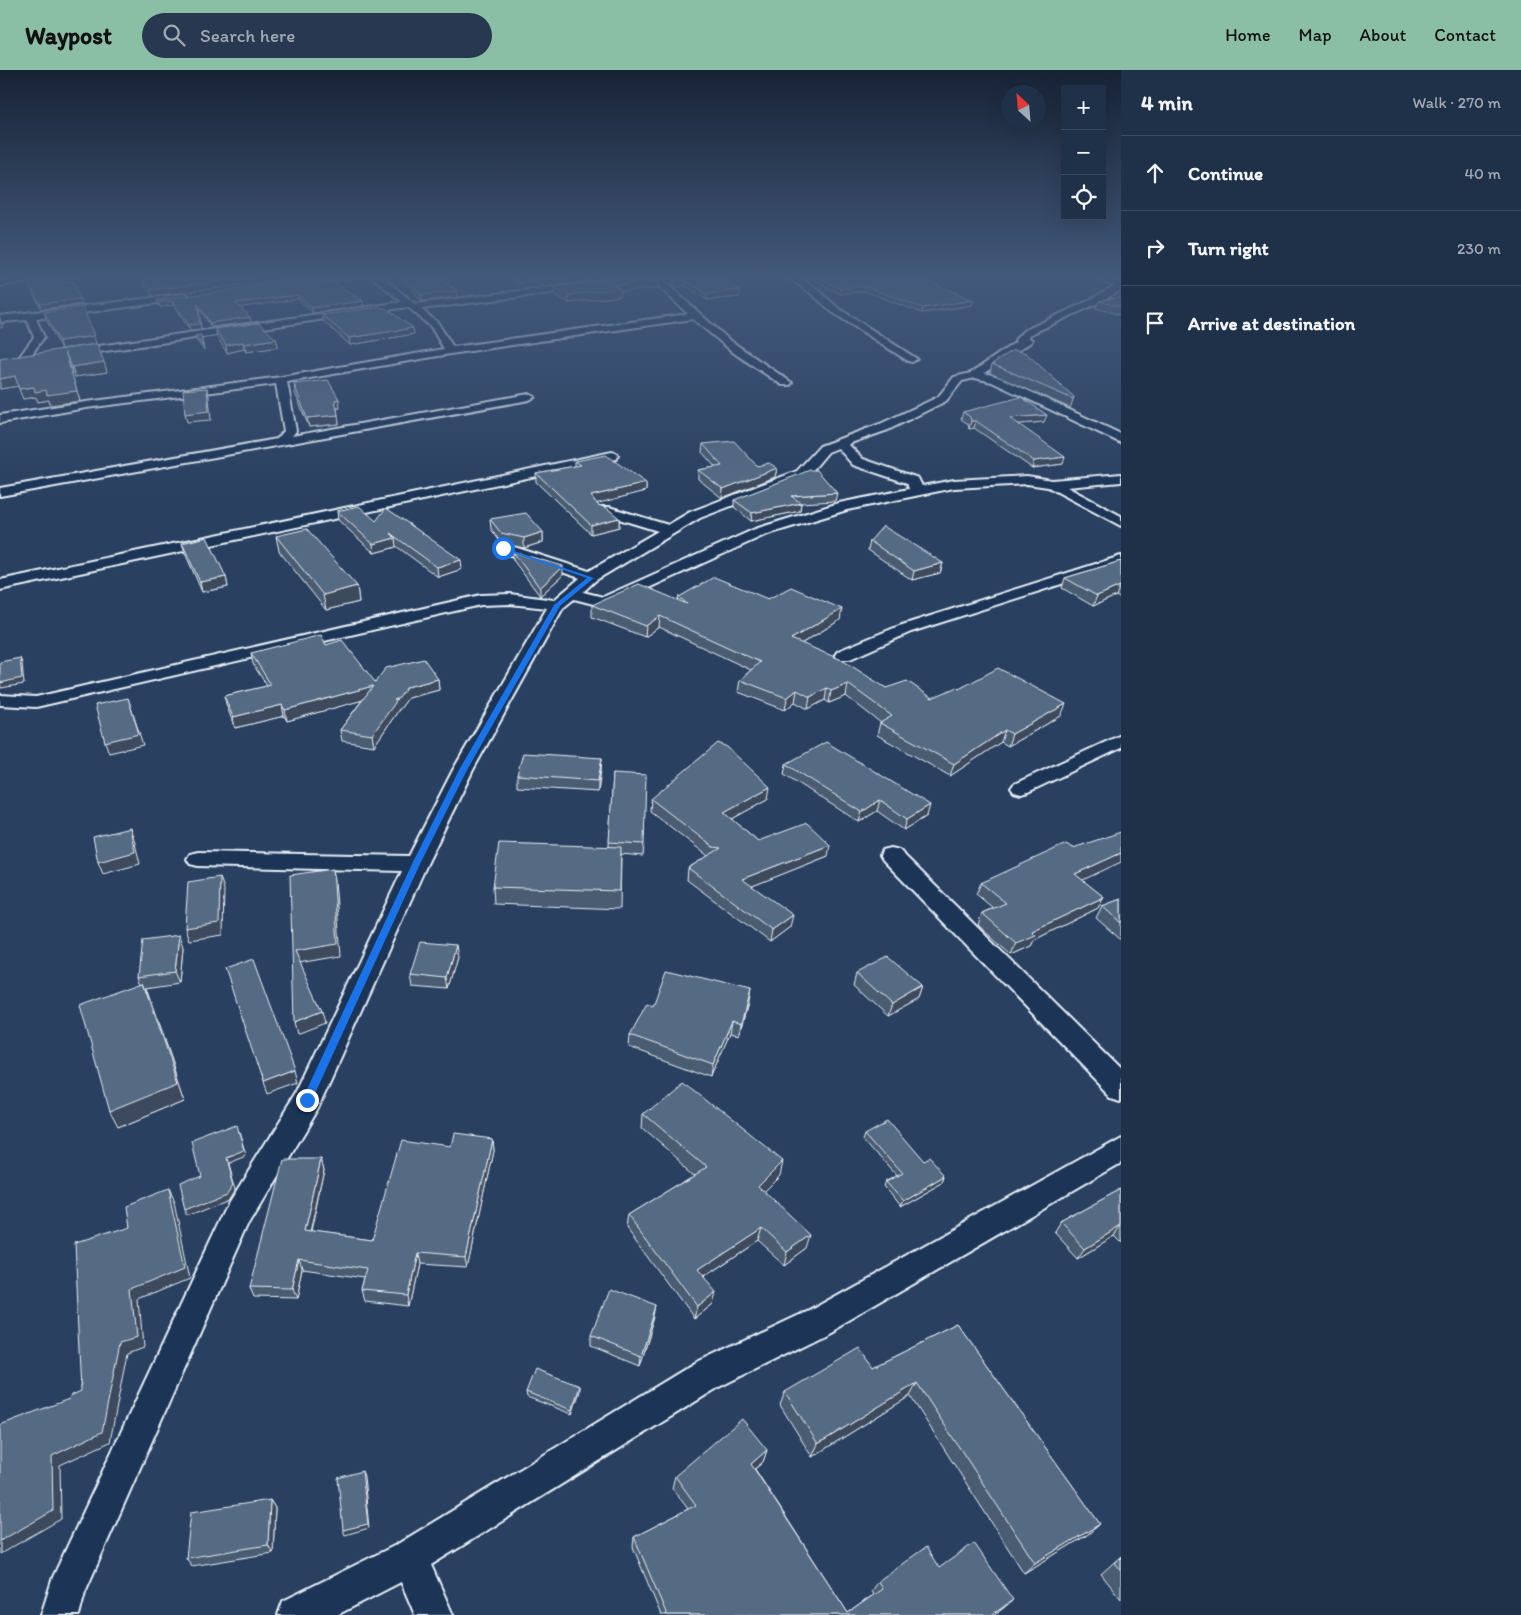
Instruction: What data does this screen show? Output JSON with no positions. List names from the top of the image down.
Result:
{
  "north": "top left",
  "page": {
    "header": "Waypost",
    "search": "Search here",
    "nav": [
      "Home",
      "Map",
      "About",
      "Contact"
    ],
    "heading": ["4 min", "Walk · 270 m"],
    "map_buttons": ["+", "−"],
    "list": [
      ["Continue", "40 m"],
      ["Turn right", "230 m"],
      "Arrive at destination"
    ]
  }
}
